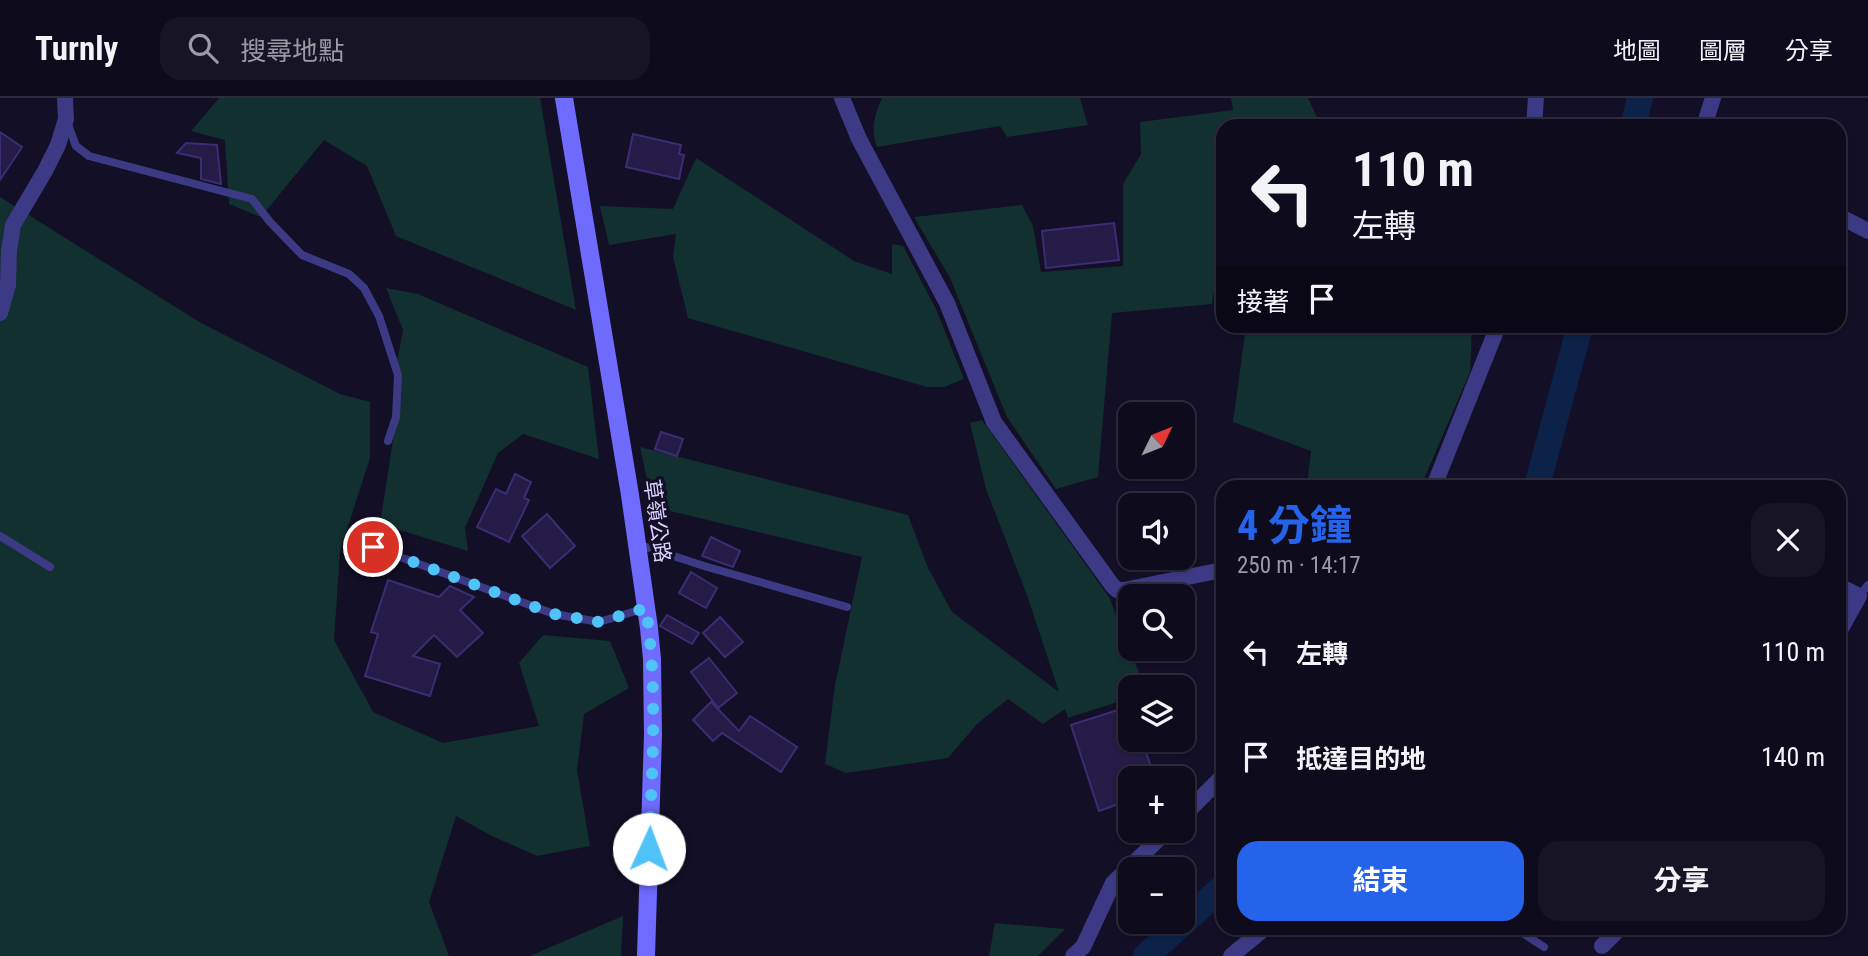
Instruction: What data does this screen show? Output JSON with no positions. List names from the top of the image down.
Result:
{
  "streets": {
    "main road": ["草嶺公路"]
  },
  "north": "top right",
  "page": {
    "header": "Turnly",
    "search": "搜尋地點",
    "nav": ["地圖", "圖層", "分享"],
    "turn": ["110 m", "左轉"],
    "then": "接著",
    "map_buttons": ["+", "−"],
    "heading": ["4 分鐘", "250 m · 14:17"],
    "list": [
      {
        "name": "左轉",
        "value": "110 m"
      },
      {
        "name": "抵達目的地",
        "value": "140 m"
      }
    ],
    "buttons": ["結束", "分享"]
  }
}
